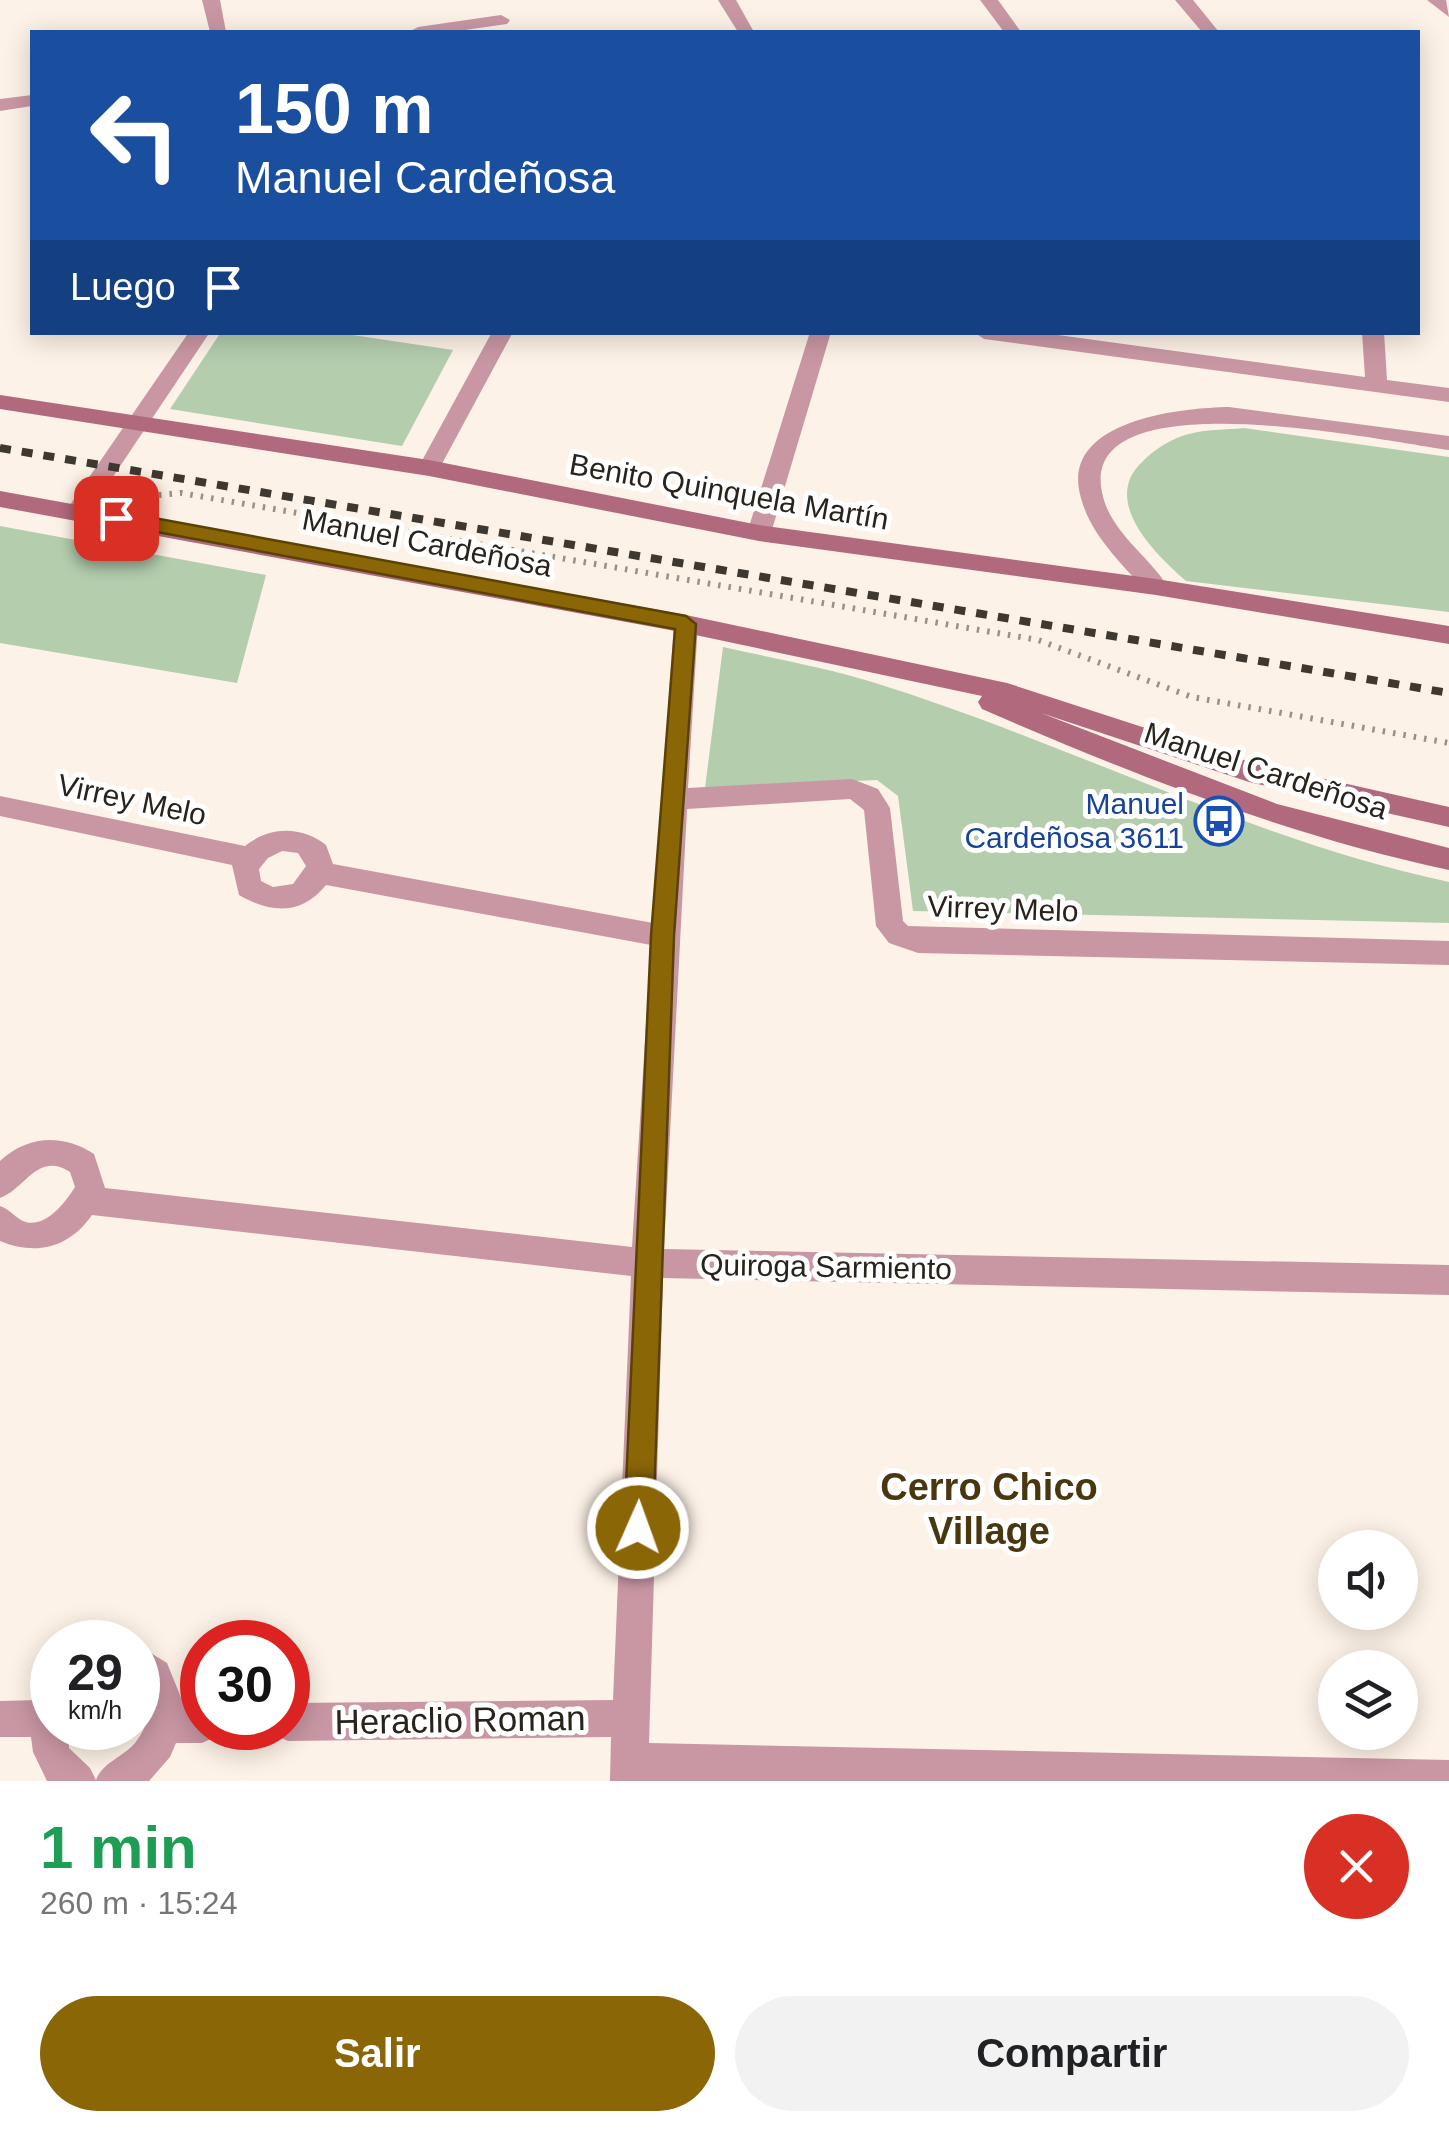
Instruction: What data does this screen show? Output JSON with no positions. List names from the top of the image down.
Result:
{
  "streets": {
    "main road": ["Benito Quinquela Martín", "Manuel Cardeñosa"],
    "street": ["Virrey Melo", "Quiroga Sarmiento", "Heraclio Roman"]
  },
  "districts": ["Cerro Chico Village"],
  "places": {
    "bus stop": ["Manuel Cardeñosa 3611"]
  },
  "page": {
    "turn": ["150 m", "Manuel Cardeñosa"],
    "then": "Luego",
    "speed": "29 km/h",
    "limit": "30",
    "heading": ["1 min", "260 m · 15:24"],
    "buttons": ["Salir", "Compartir"]
  }
}
